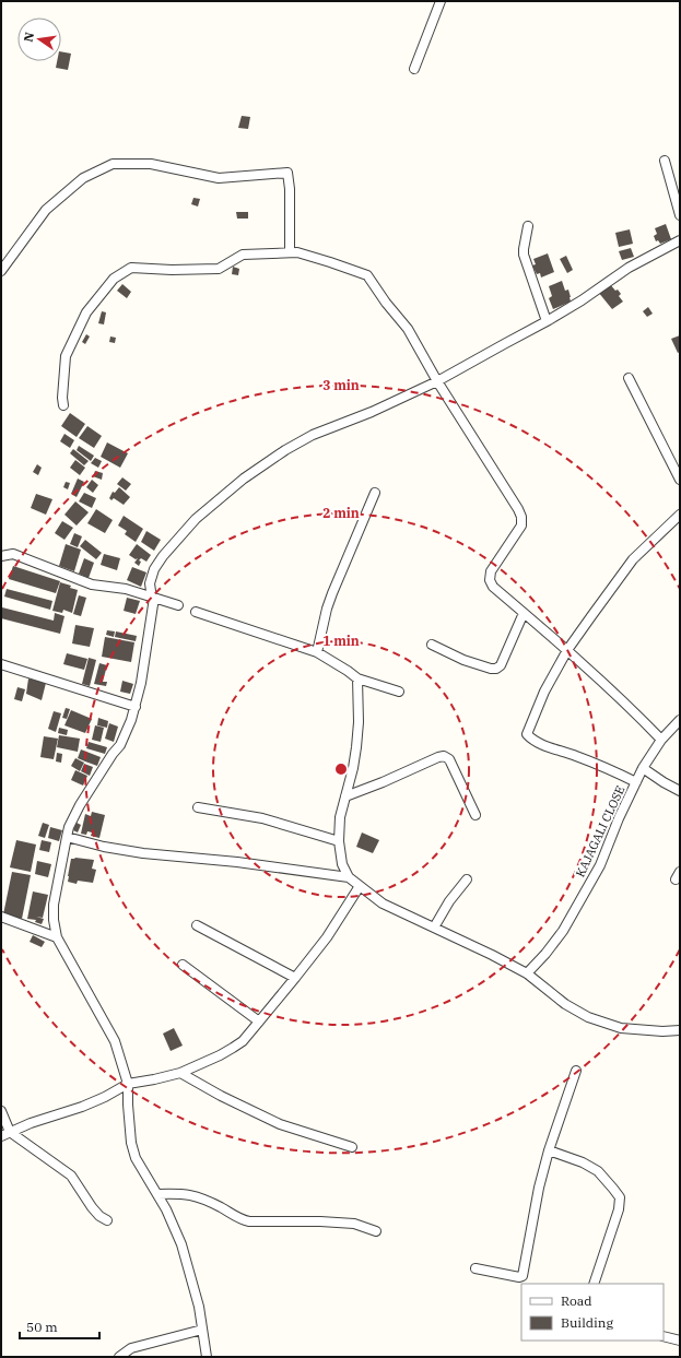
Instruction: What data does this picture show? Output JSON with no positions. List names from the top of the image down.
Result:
{
  "streets": {
    "street": ["KAJAGALI CLOSE"]
  },
  "legend": ["Road", "Building"],
  "scale_bar": "50 m",
  "north": "left",
  "rings": ["3 min", "2 min", "1 min"]
}
